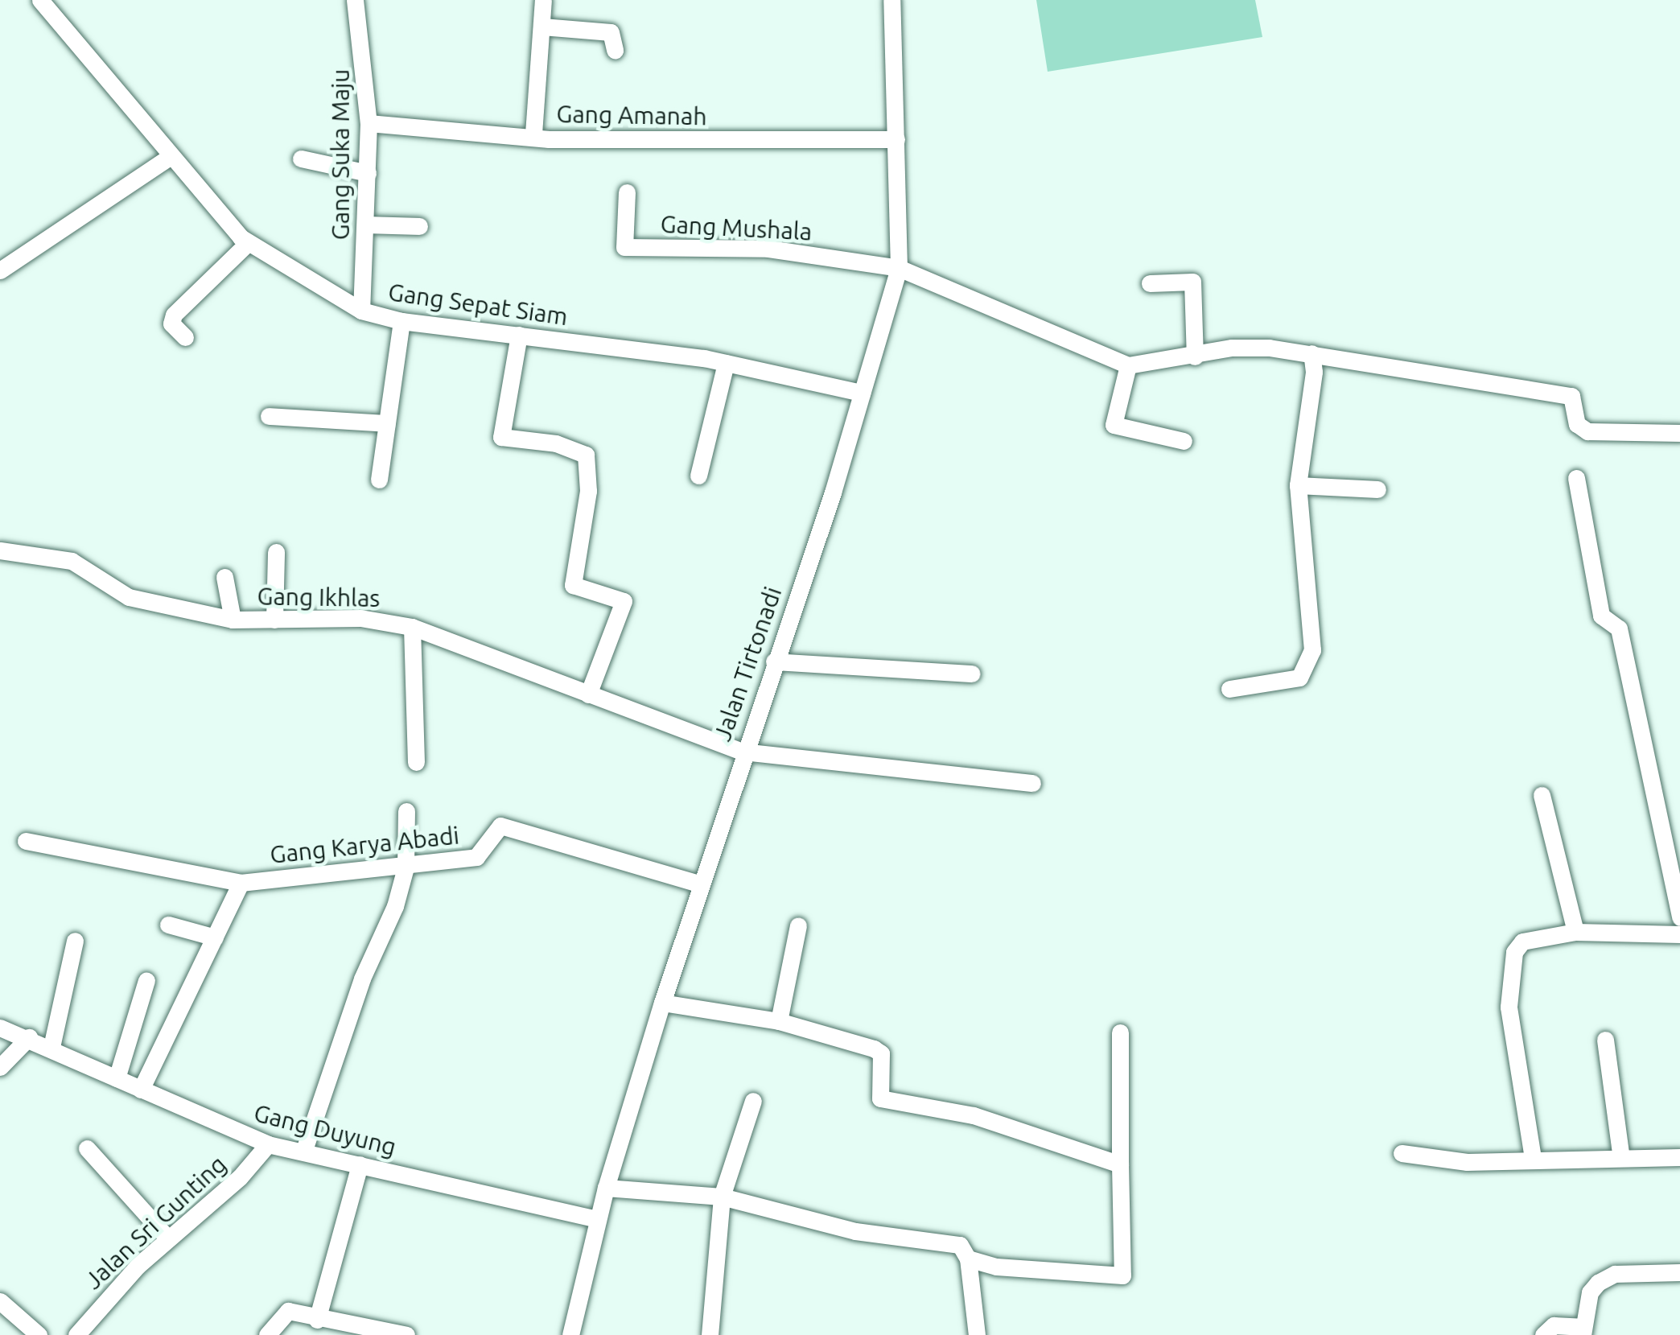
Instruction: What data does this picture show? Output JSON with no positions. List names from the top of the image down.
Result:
{
  "streets": {
    "street": [
      "Gang Amanah",
      "Gang Suka Maju",
      "Gang Mushala",
      "Gang Sepat Siam",
      "Gang Ikhlas",
      "Jalan Tirtonadi",
      "Gang Karya Abadi",
      "Gang Duyung",
      "Jalan Sri Gunting"
    ]
  },
  "crossings": [
    ["Gang Amanah", "Gang Suka Maju"],
    ["Gang Amanah", "Jalan Tirtonadi"],
    ["Gang Suka Maju", "Gang Sepat Siam"],
    ["Gang Mushala", "Jalan Tirtonadi"],
    ["Gang Sepat Siam", "Jalan Tirtonadi"],
    ["Gang Ikhlas", "Jalan Tirtonadi"],
    ["Jalan Tirtonadi", "Gang Karya Abadi"],
    ["Jalan Tirtonadi", "Gang Duyung"],
    ["Gang Duyung", "Jalan Sri Gunting"]
  ]
}
